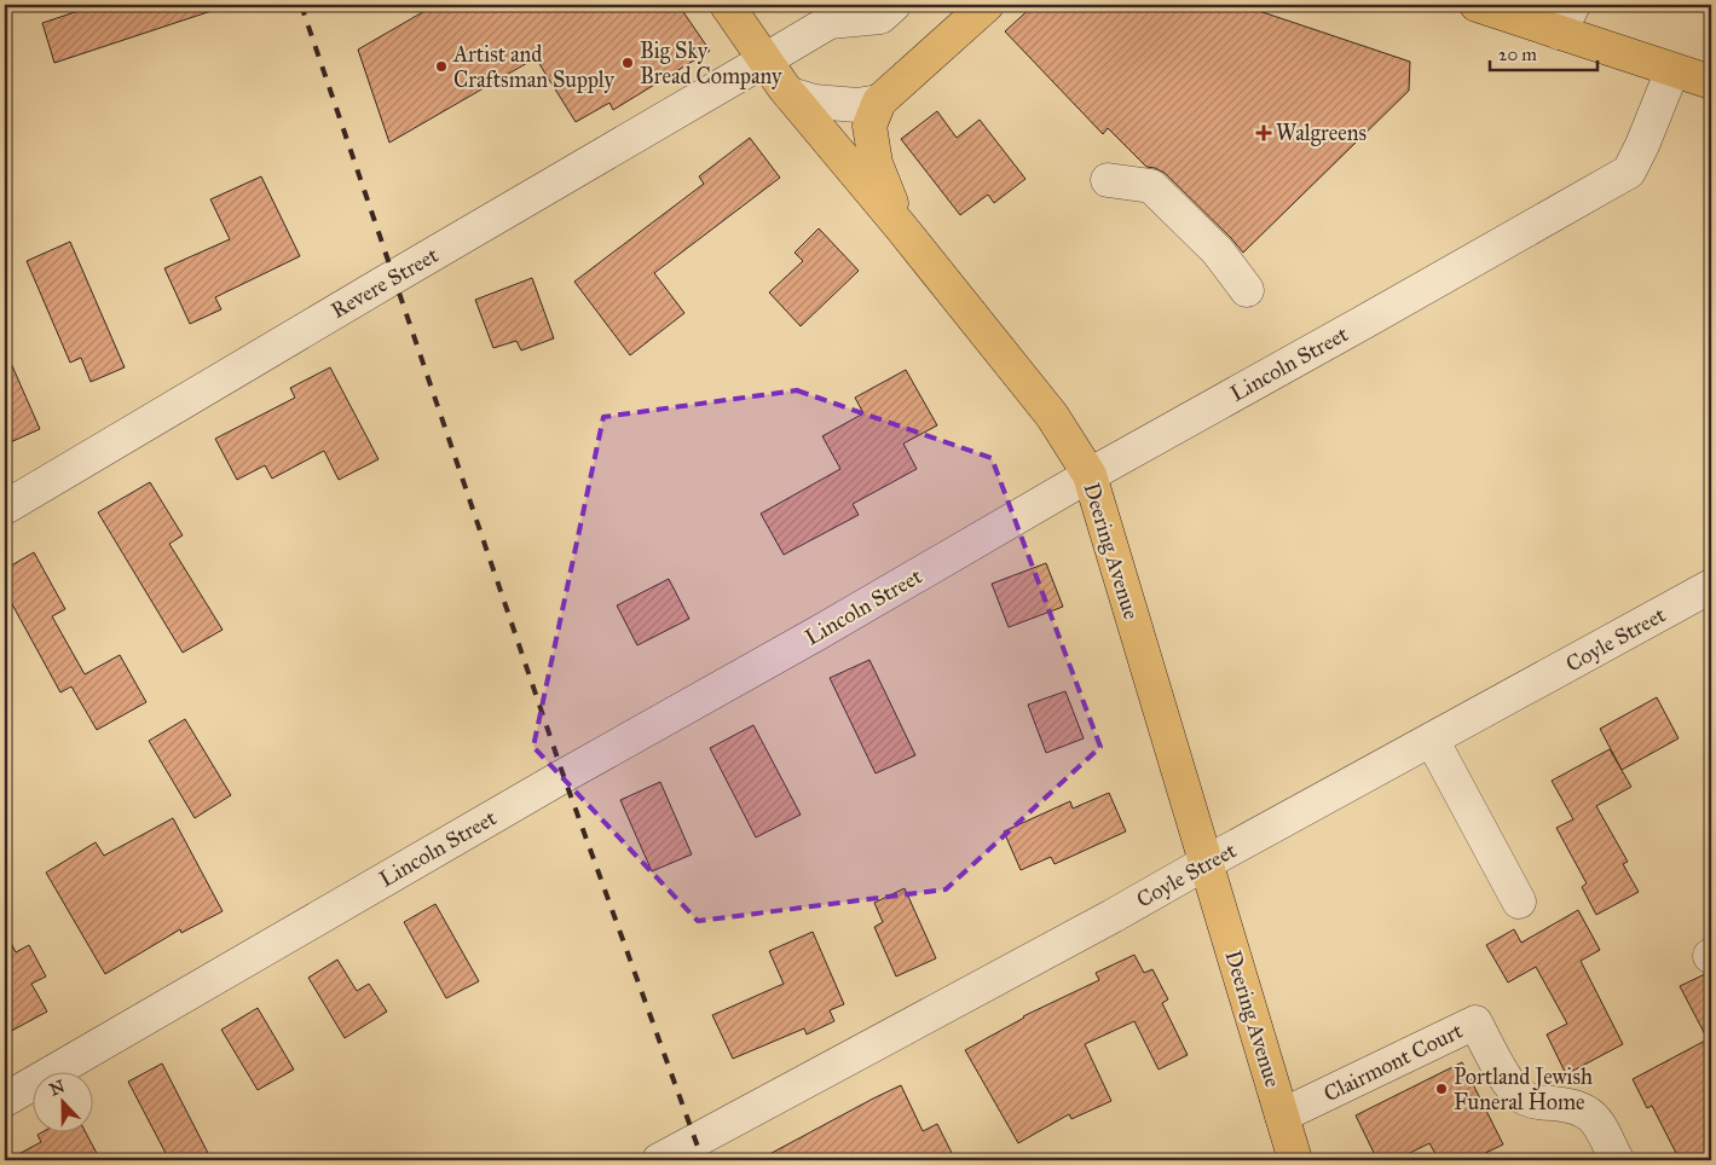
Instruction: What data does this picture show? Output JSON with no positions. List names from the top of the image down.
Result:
{
  "streets": {
    "main road": ["Deering Avenue"],
    "street": [
      "Revere Street",
      "Lincoln Street",
      "Coyle Street",
      "Clairmont Court"
    ]
  },
  "crossings": [
    ["Revere Street", "Deering Avenue"],
    ["Lincoln Street", "Deering Avenue"],
    ["Deering Avenue", "Coyle Street"],
    ["Deering Avenue", "Clairmont Court"]
  ],
  "places": {
    "other": ["Big Sky Bread Company", "Artist and Craftsman Supply", "Portland Jewish Funeral Home"],
    "health": ["Walgreens"]
  },
  "scale_bar": "20 m",
  "north": "top"
}
